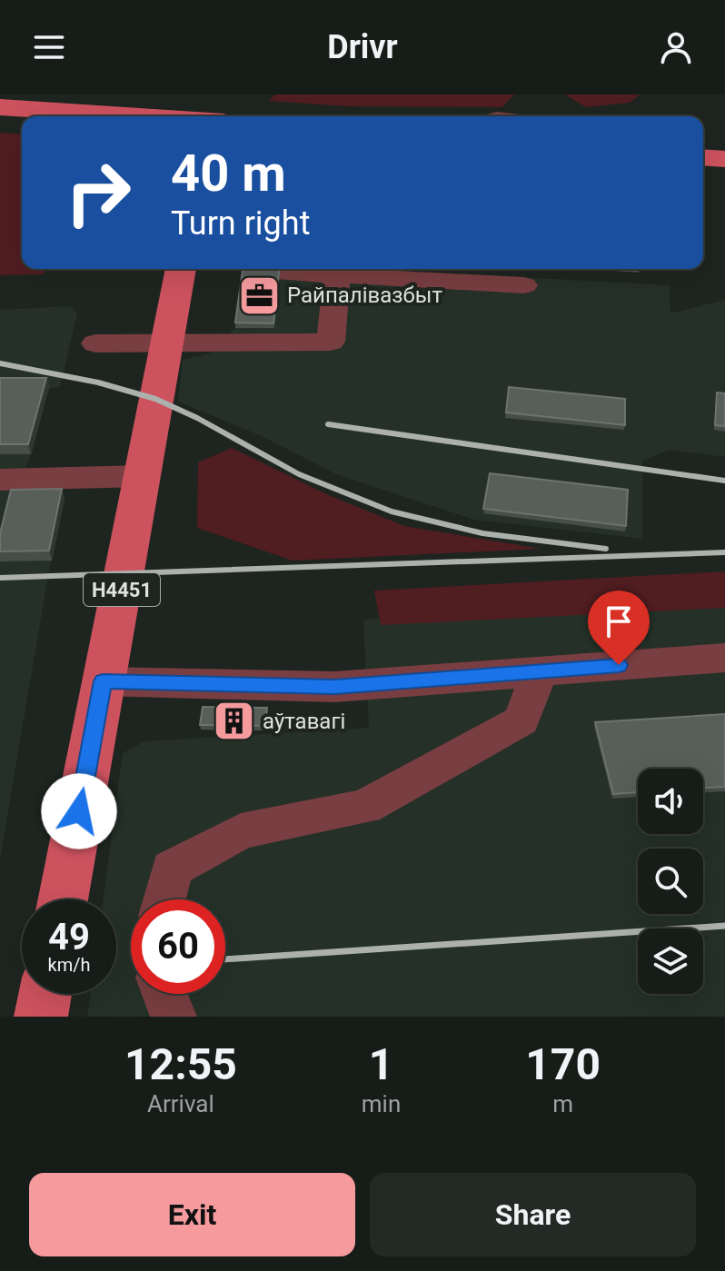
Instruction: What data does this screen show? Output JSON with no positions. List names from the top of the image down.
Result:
{
  "streets": {
    "main road": ["Н4451"]
  },
  "places": {
    "office": ["Райпалівазбыт"],
    "building": ["аўтавагі"]
  },
  "page": {
    "header": "Drivr",
    "turn": ["40 m", "Turn right"],
    "speed": "49 km/h",
    "limit": "60",
    "eta": [
      "12:55",
      "Arrival",
      "1",
      "min",
      "170",
      "m"
    ],
    "buttons": ["Exit", "Share"]
  }
}
